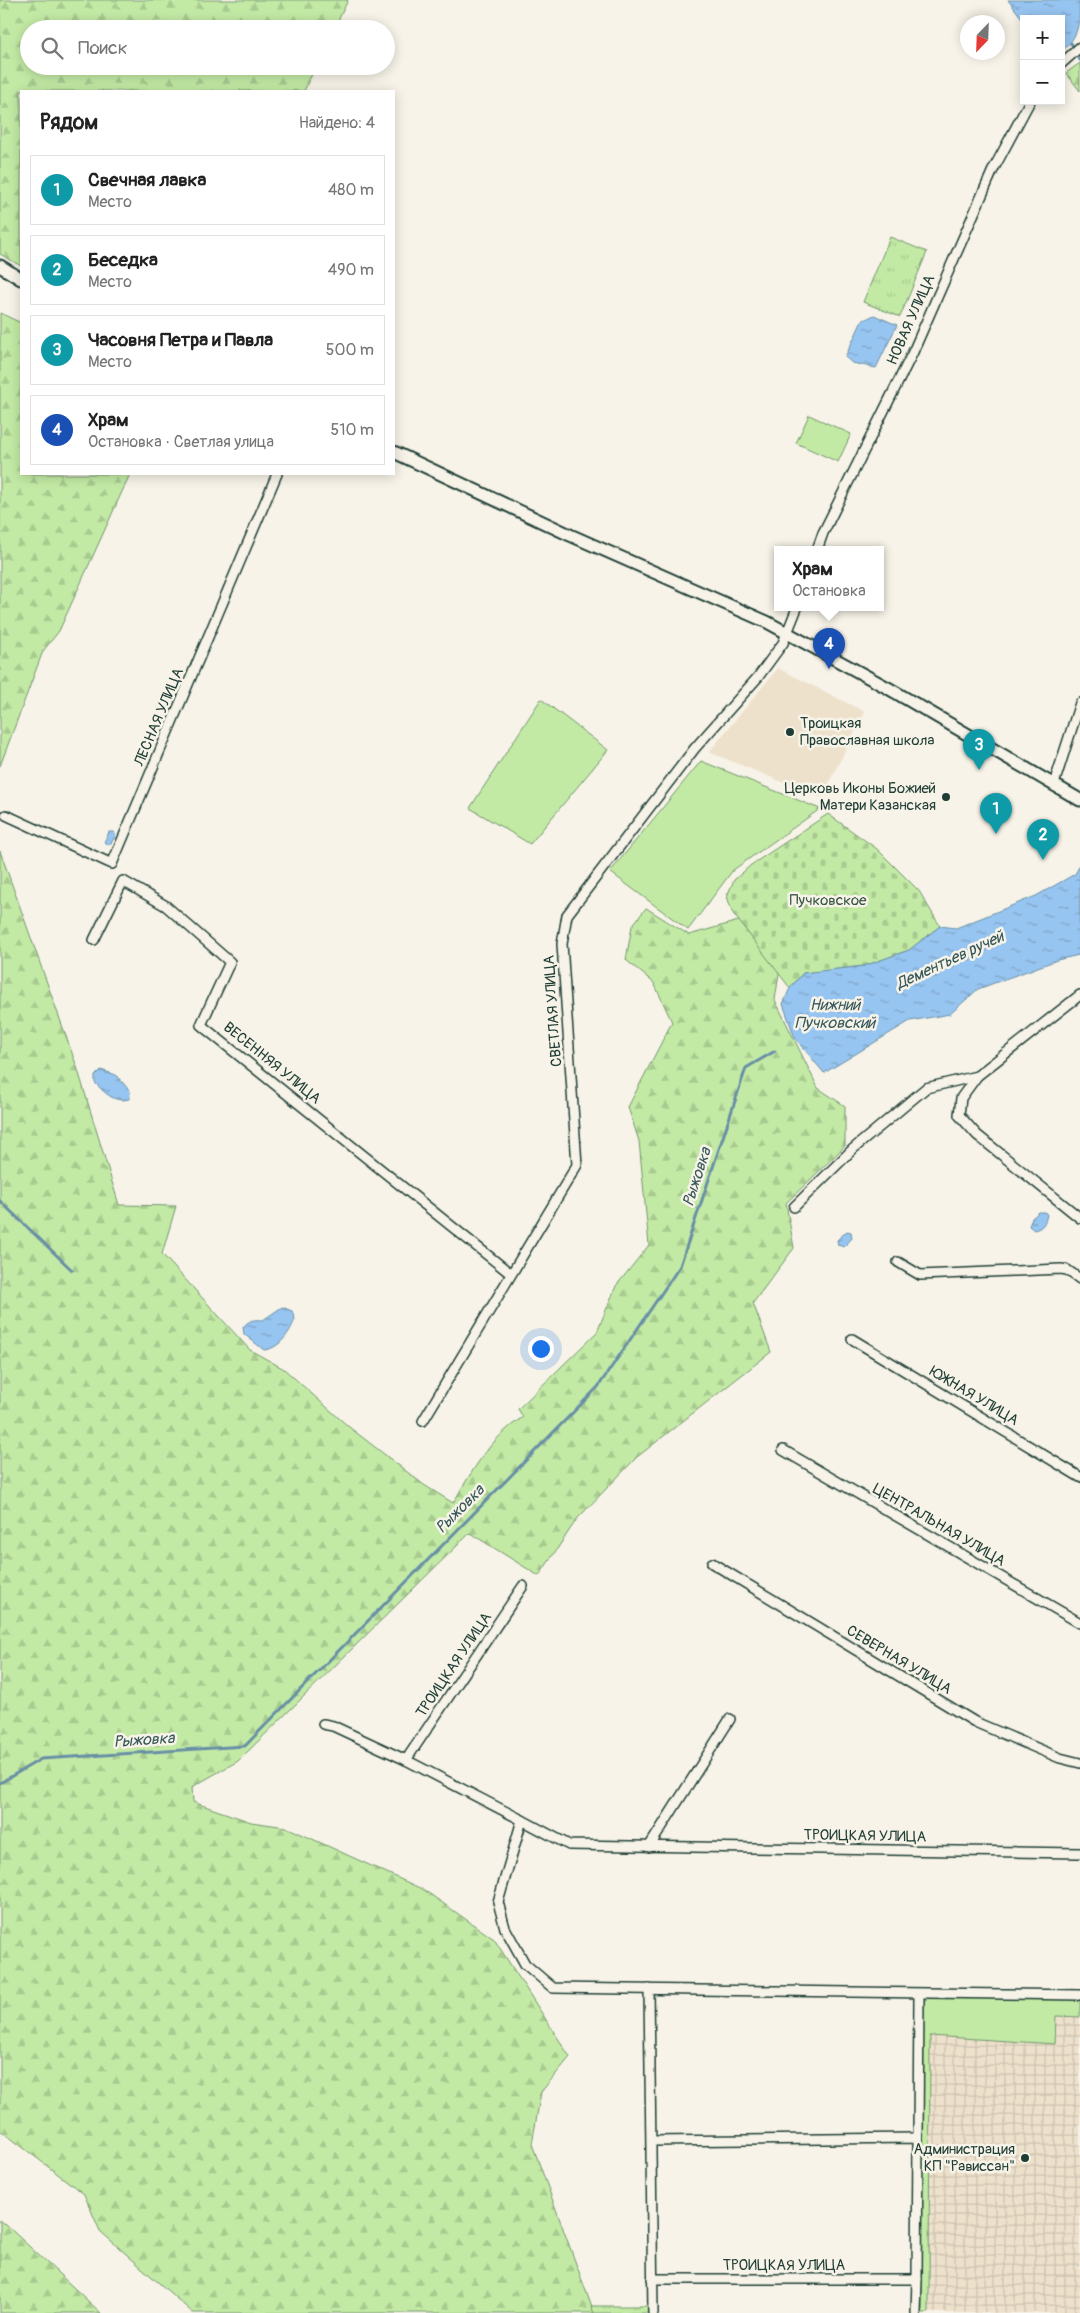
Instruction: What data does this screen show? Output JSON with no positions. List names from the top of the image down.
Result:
{
  "streets": {
    "street": [
      "НОВАЯ УЛИЦА",
      "ЛЕСНАЯ УЛИЦА",
      "СВЕТЛАЯ УЛИЦА",
      "ВЕСЕННЯЯ УЛИЦА",
      "ЮЖНАЯ УЛИЦА",
      "ЦЕНТРАЛЬНАЯ УЛИЦА",
      "СЕВЕРНАЯ УЛИЦА",
      "ТРОИЦКАЯ УЛИЦА"
    ]
  },
  "crossings": [
    ["СВЕТЛАЯ УЛИЦА", "ВЕСЕННЯЯ УЛИЦА"]
  ],
  "water": ["Дементьев ручей", "Нижний Пучковский", "Рыжовка"],
  "parks": ["Пучковское"],
  "places": ["Троицкая Православная школа", "Церковь Иконы Божией Матери Казанская", "Администрация КП \"Рависсан\""],
  "north": "bottom left",
  "page": {
    "map_buttons": ["+", "−"],
    "search": "Поиск",
    "heading": ["Рядом", "Найдено: 4"],
    "list": [
      {
        "mark": "1",
        "name": "Свечная лавка",
        "note": "Место",
        "value": "480 m"
      },
      {
        "mark": "2",
        "name": "Беседка",
        "note": "Место",
        "value": "490 m"
      },
      {
        "mark": "3",
        "name": "Часовня Петра и Павла",
        "note": "Место",
        "value": "500 m"
      },
      {
        "mark": "4",
        "name": "Храм",
        "note": "Остановка · Светлая улица",
        "value": "510 m"
      }
    ],
    "popup": ["Храм", "Остановка"],
    "pins": [
      "4",
      "3",
      "1",
      "2"
    ]
  }
}
